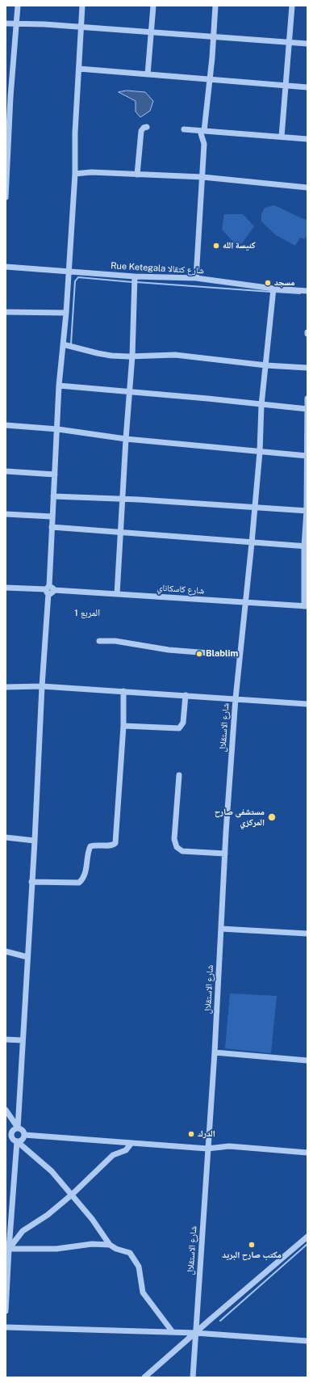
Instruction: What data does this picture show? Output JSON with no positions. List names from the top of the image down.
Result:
{
  "streets": {
    "street": ["Rue Ketegala شارع كتقالا", "شارع كاسكاناي", "شارع الاستقلال"]
  },
  "crossings": [
    ["Rue Ketegala شارع كتقالا", "شارع الاستقلال"],
    ["شارع كاسكاناي", "شارع الاستقلال"]
  ],
  "districts": ["المربع 1"],
  "places": [
    "كنيسة الله",
    "مسجد",
    "Blablim",
    "مستشفى صارح المركزي",
    "الدرك",
    "مكتب صارح البريد"
  ]
}
